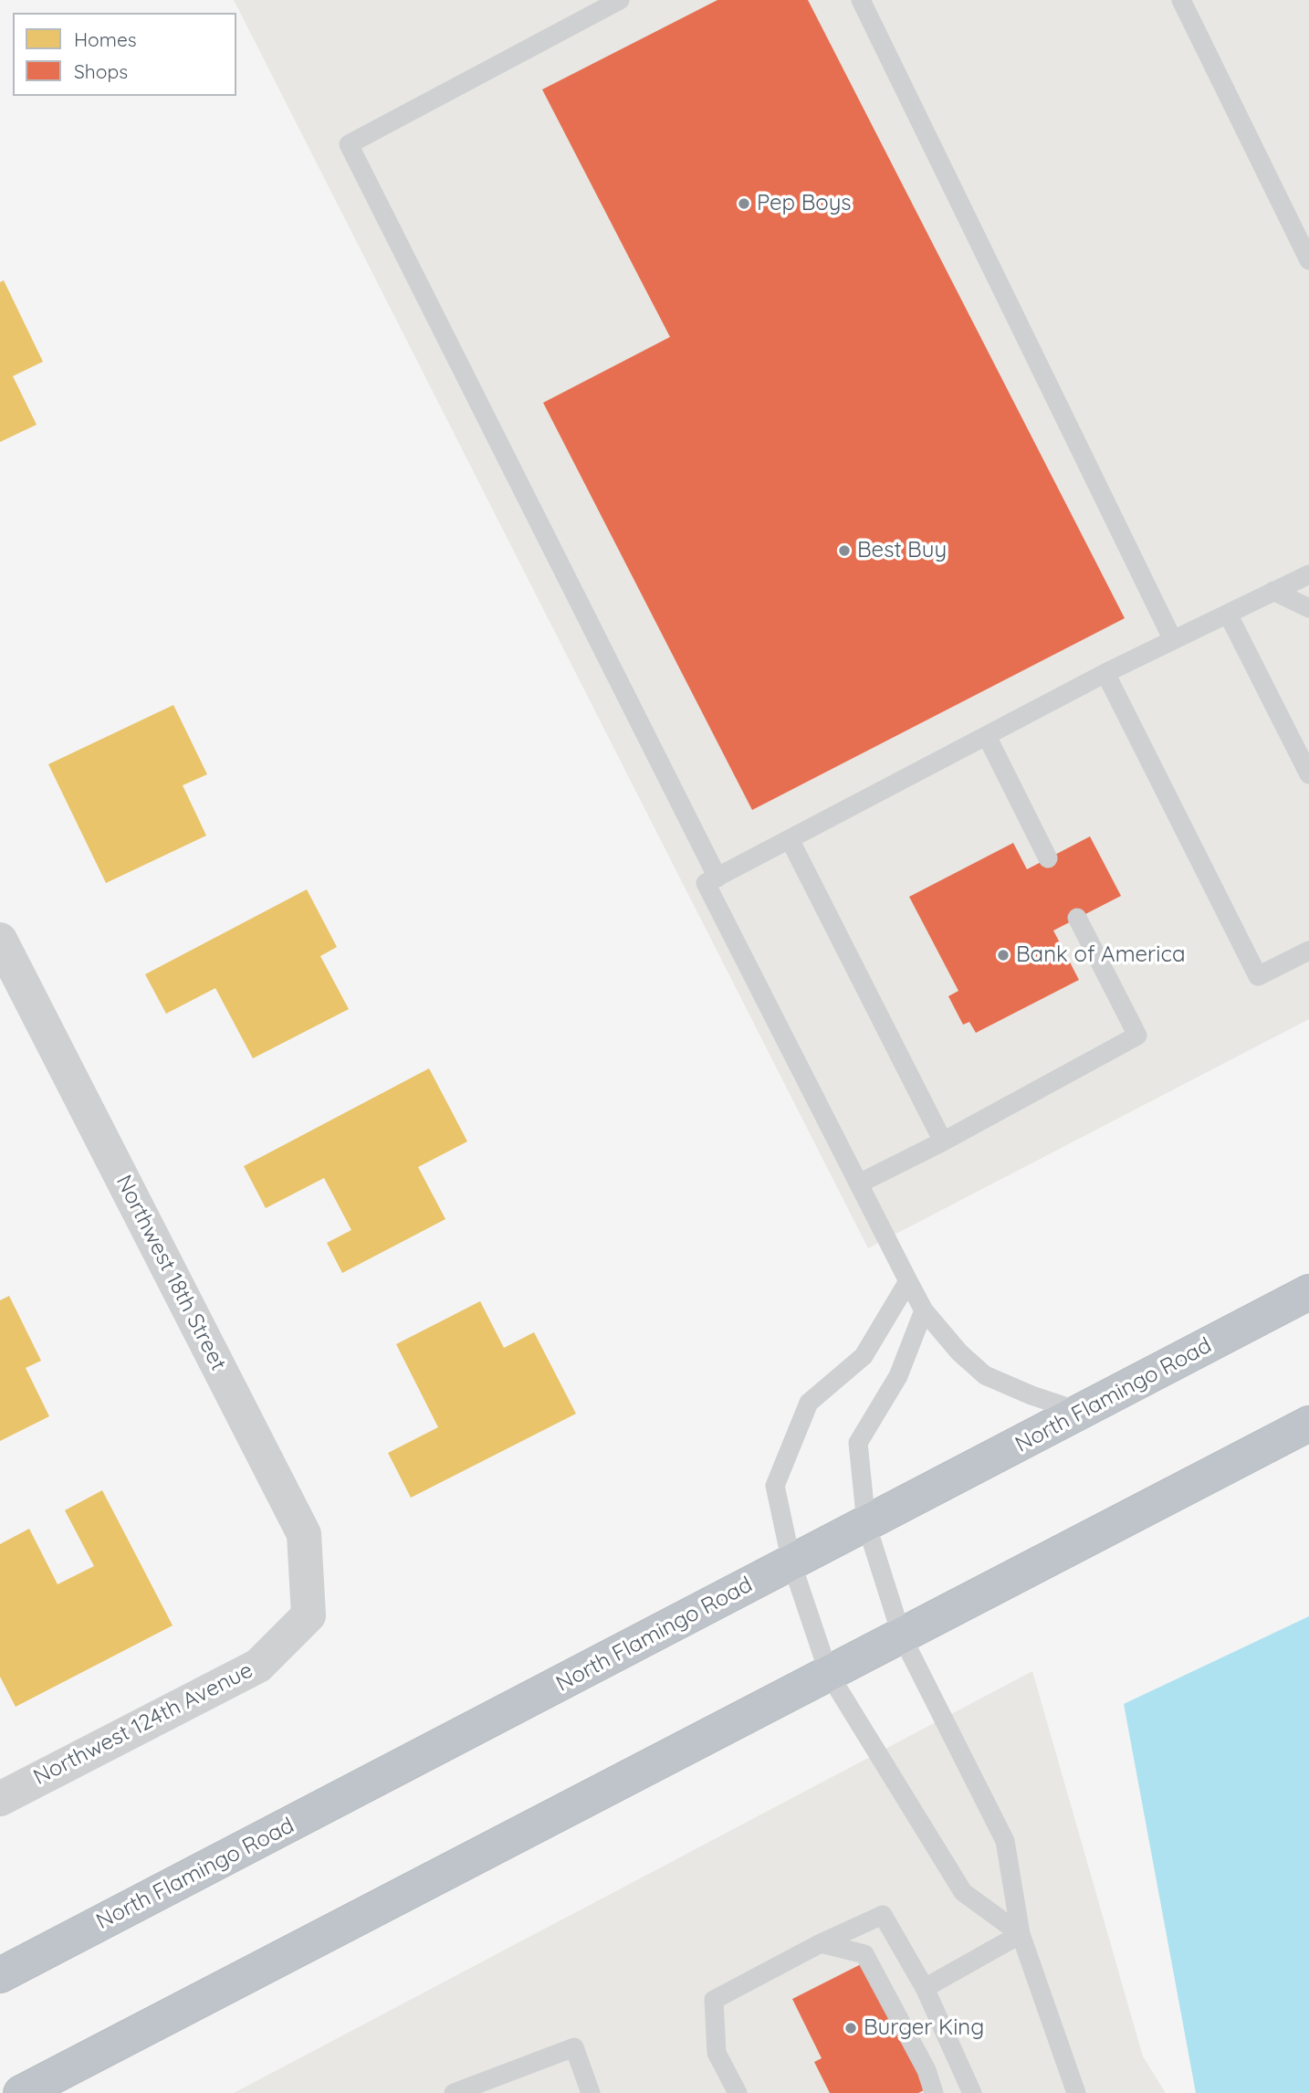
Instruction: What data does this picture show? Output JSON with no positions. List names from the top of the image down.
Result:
{
  "streets": {
    "highway": ["North Flamingo Road"],
    "street": ["Northwest 18th Street", "Northwest 124th Avenue"]
  },
  "crossings": [
    ["Northwest 18th Street", "Northwest 124th Avenue"]
  ],
  "places": [
    "Pep Boys",
    "Best Buy",
    "Bank of America",
    "Burger King"
  ],
  "legend": ["Homes", "Shops"]
}
